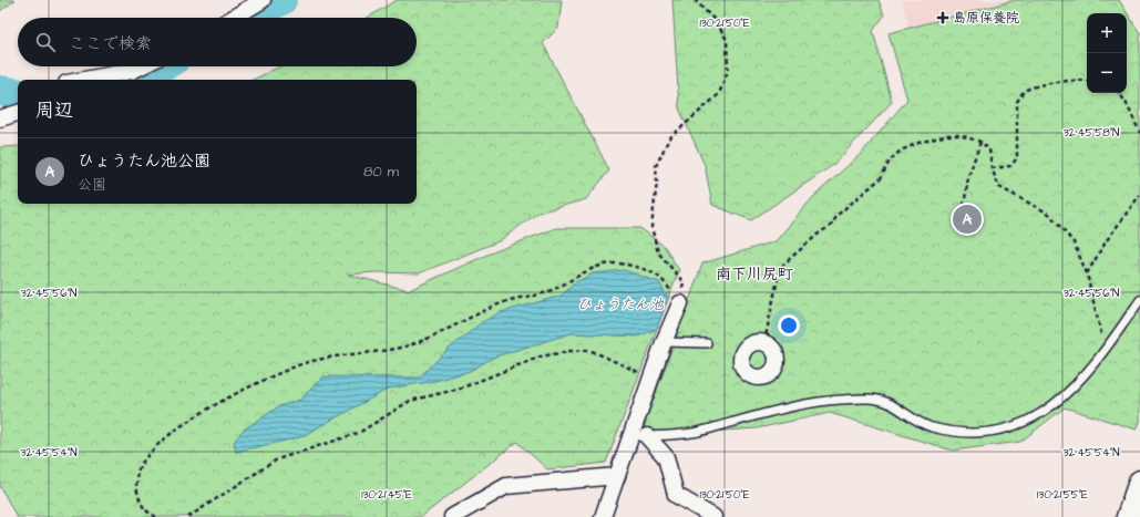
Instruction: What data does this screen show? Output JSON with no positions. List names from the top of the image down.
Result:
{
  "districts": ["南下川尻町"],
  "water": ["ひょうたん池"],
  "places": {
    "health": ["島原保養院"]
  },
  "page": {
    "map_buttons": ["+", "−"],
    "search": "ここで検索",
    "heading": "周辺",
    "list": [
      {
        "mark": "A",
        "name": "ひょうたん池公園",
        "note": "公園",
        "value": "80 m"
      }
    ],
    "pins": "A"
  },
  "coordinates": [
    "130°21'50\"E",
    "32°45'58\"N",
    "32°45'56\"N",
    "32°45'54\"N",
    "130°21'45\"E",
    "130°21'55\"E"
  ]
}
